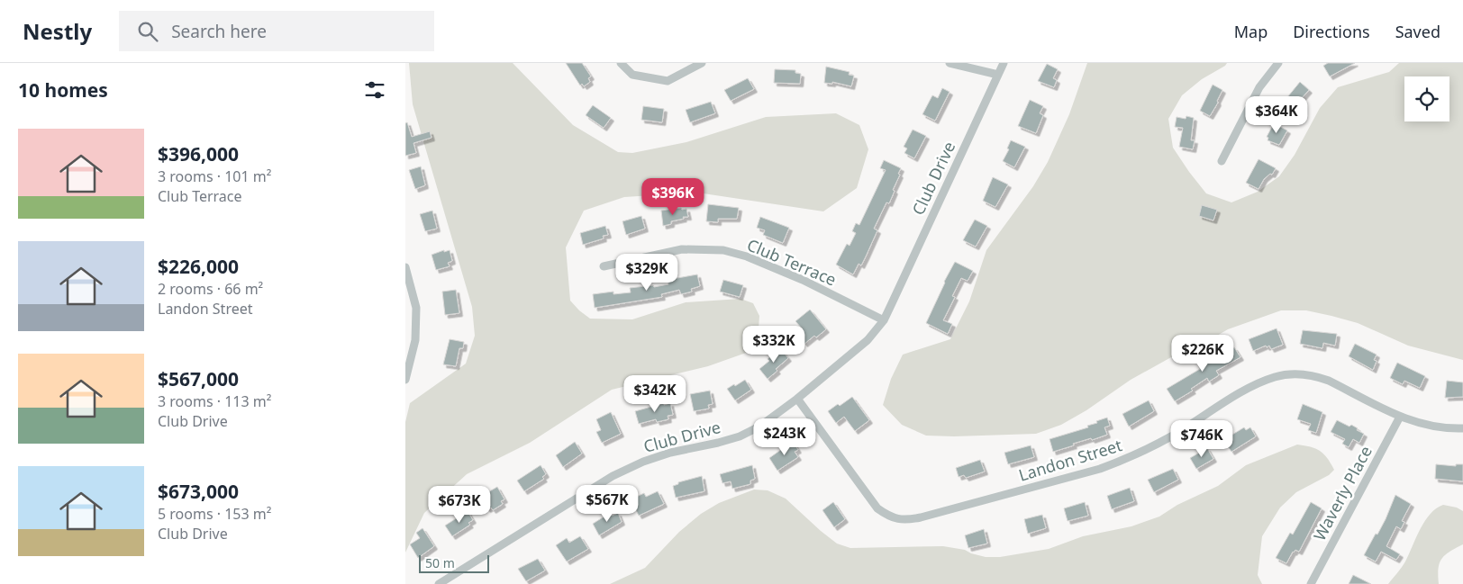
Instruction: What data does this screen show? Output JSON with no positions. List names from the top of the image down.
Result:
{
  "streets": {
    "street": [
      "Club Drive",
      "Club Terrace",
      "Landon Street",
      "Waverly Place"
    ]
  },
  "crossings": [
    ["Club Drive", "Club Terrace"],
    ["Club Drive", "Landon Street"],
    ["Landon Street", "Waverly Place"]
  ],
  "scale_bar": "50 m",
  "page": {
    "header": "Nestly",
    "search": "Search here",
    "nav": ["Map", "Directions", "Saved"],
    "heading": "10 homes",
    "price": [
      "$364K",
      "$396K",
      "$329K",
      "$332K",
      "$226K",
      "$342K",
      "$243K",
      "$746K",
      "$567K",
      "$673K"
    ],
    "list": [
      {
        "name": "$396,000",
        "note": "3 rooms · 101 m² · Club Terrace"
      },
      {
        "name": "$226,000",
        "note": "2 rooms · 66 m² · Landon Street"
      },
      {
        "name": "$567,000",
        "note": "3 rooms · 113 m² · Club Drive"
      },
      {
        "name": "$673,000",
        "note": "5 rooms · 153 m² · Club Drive"
      }
    ],
    "scale": "50 m"
  }
}
